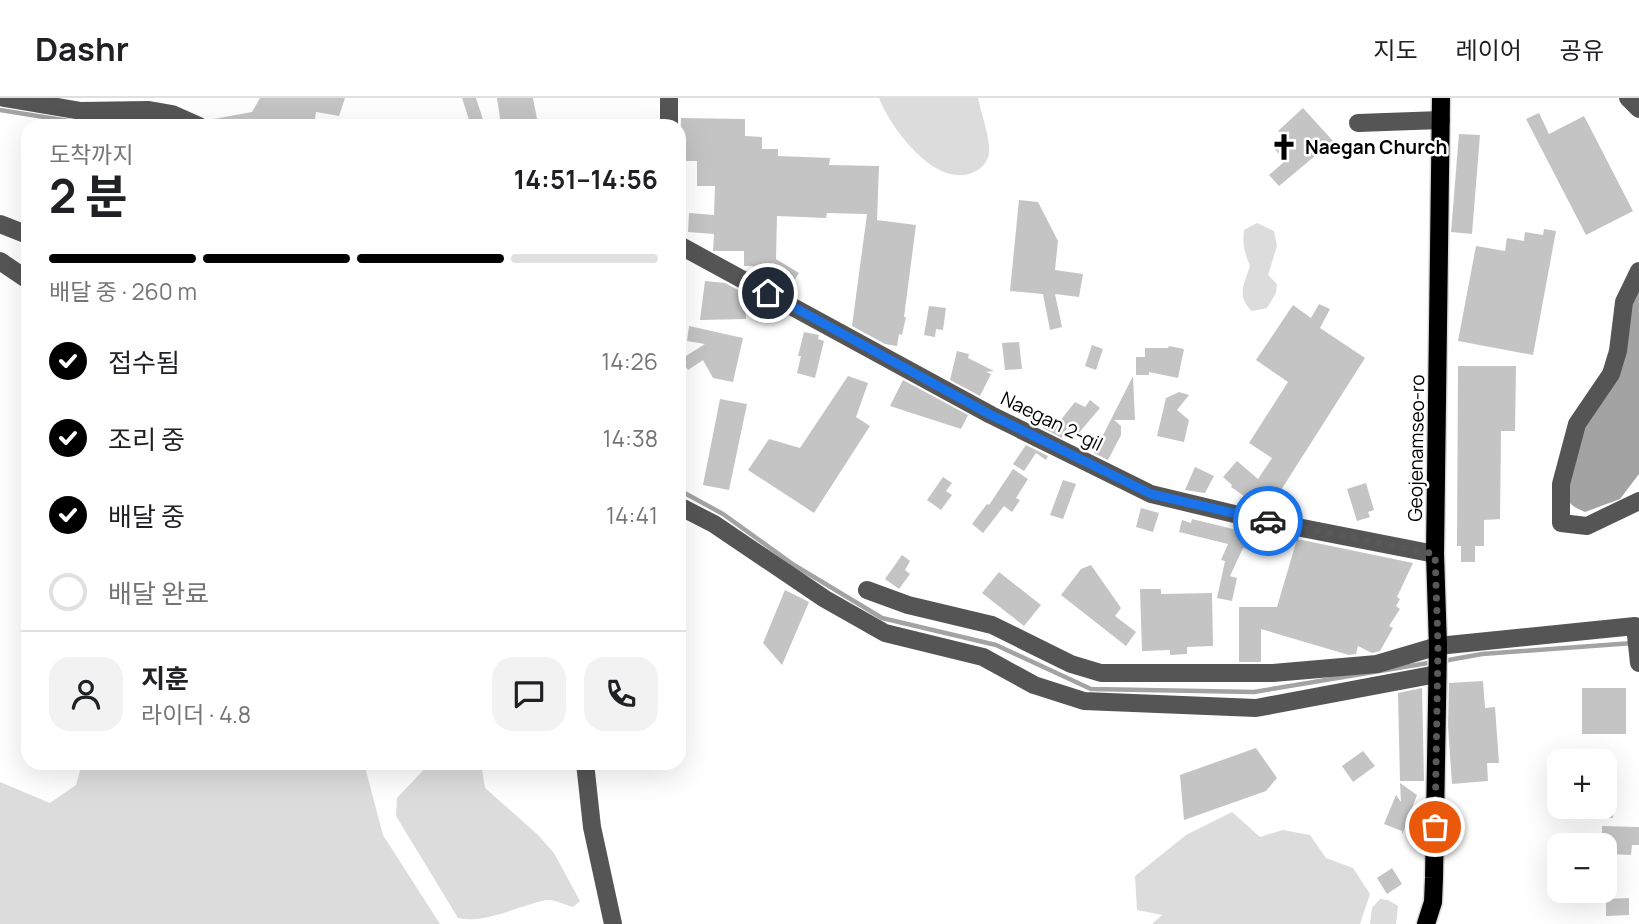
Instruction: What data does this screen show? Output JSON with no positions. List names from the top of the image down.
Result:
{
  "streets": {
    "main road": ["Geojenamseo-ro"],
    "lane": ["Naegan 2-gil"]
  },
  "crossings": [
    ["Naegan 2-gil", "Geojenamseo-ro"]
  ],
  "places": {
    "church": ["Naegan Church"]
  },
  "page": {
    "header": "Dashr",
    "nav": ["지도", "레이어", "공유"],
    "heading": ["2 분", "도착까지", "14:51–14:56"],
    "panel": ["지훈", "라이더 · 4.8"],
    "bar": "배달 중 · 260 m",
    "list": [
      ["접수됨", "14:26"],
      ["조리 중", "14:38"],
      ["배달 중", "14:41"],
      "배달 완료"
    ],
    "map_buttons": ["+", "−"]
  }
}
